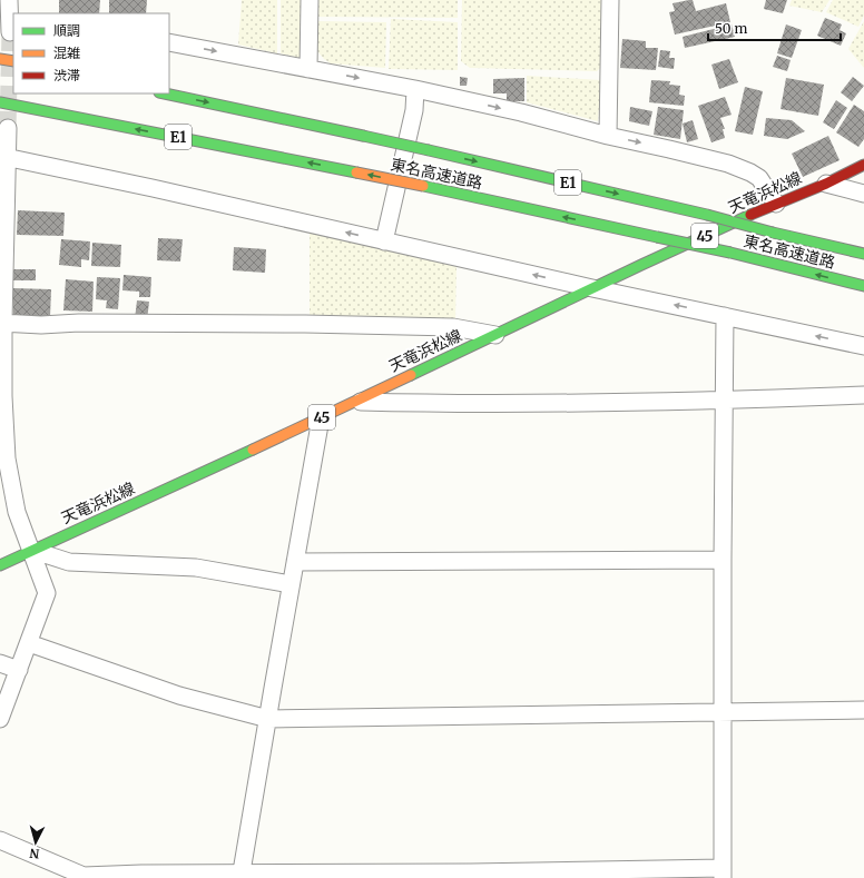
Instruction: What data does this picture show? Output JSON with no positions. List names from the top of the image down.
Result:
{
  "streets": {
    "main road": [
      "E1",
      "東名高速道路",
      "天竜浜松線",
      "45"
    ]
  },
  "legend": ["順調", "混雑", "渋滞"],
  "scale_bar": "50 m",
  "north": "bottom"
}
